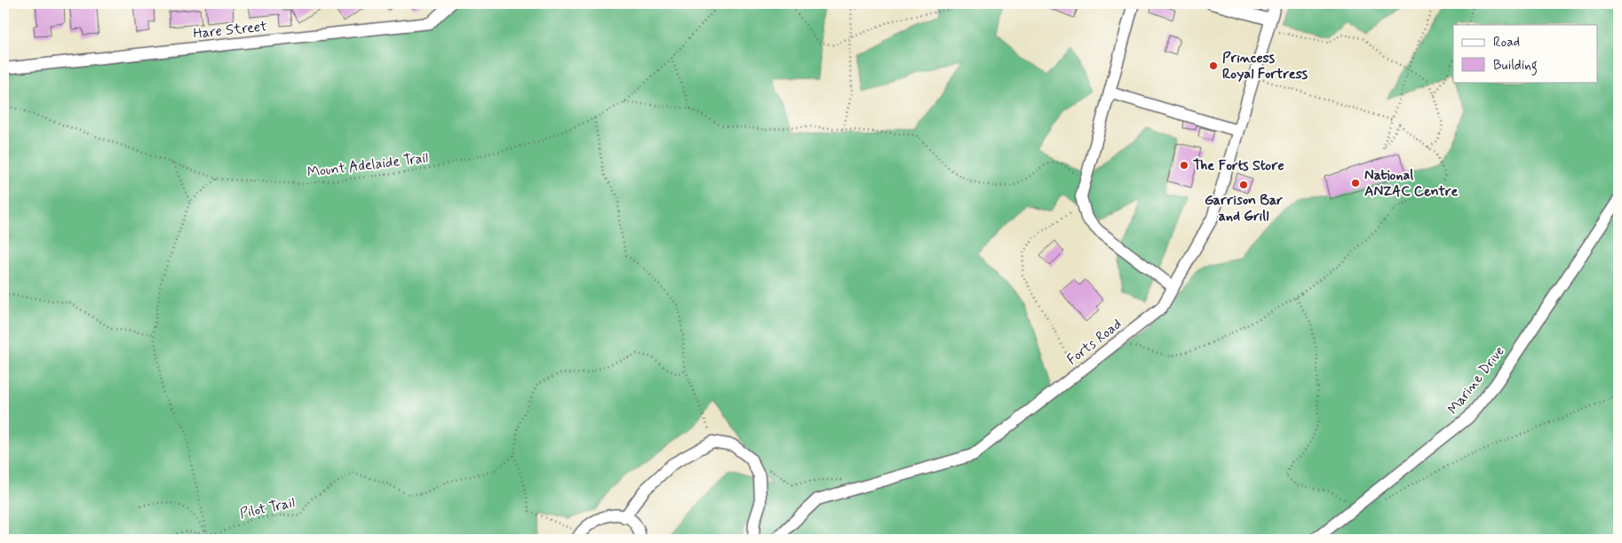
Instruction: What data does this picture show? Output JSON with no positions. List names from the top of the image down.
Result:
{
  "streets": {
    "street": ["Hare Street", "Forts Road", "Marine Drive"],
    "path": ["Mount Adelaide Trail", "Pilot Trail"]
  },
  "places": [
    "Princess Royal Fortress",
    "The Forts Store",
    "National ANZAC Centre",
    "Garrison Bar and Grill"
  ],
  "legend": ["Road", "Building"]
}
